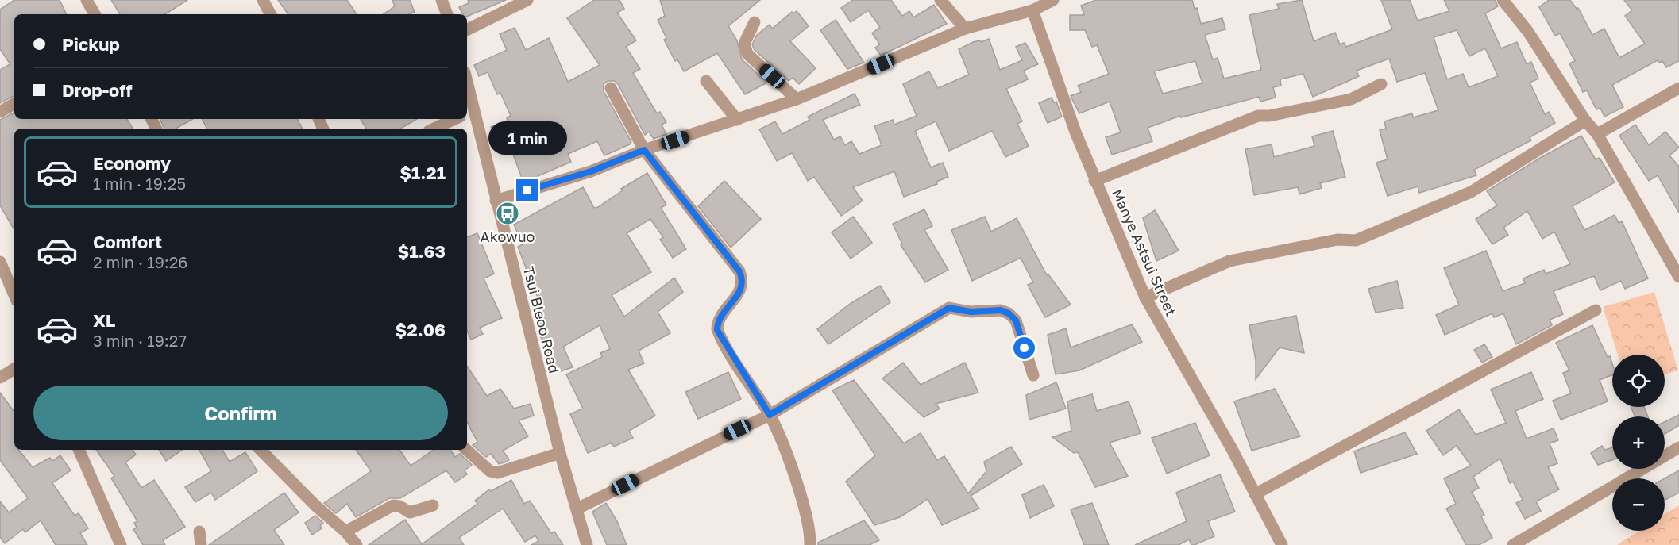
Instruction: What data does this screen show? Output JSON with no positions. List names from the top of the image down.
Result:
{
  "streets": {
    "street": ["Manye Astsui Street", "Tsui Bleoo Road"]
  },
  "places": {
    "bus stop": ["Akowuo"]
  },
  "page": {
    "banner": ["Pickup", "Drop-off"],
    "bubble": "1 min",
    "list": [
      {
        "name": "Economy",
        "note": "1 min · 19:25",
        "value": "$1.21"
      },
      {
        "name": "Comfort",
        "note": "2 min · 19:26",
        "value": "$1.63"
      },
      {
        "name": "XL",
        "note": "3 min · 19:27",
        "value": "$2.06"
      }
    ],
    "map_buttons": ["+", "−"],
    "buttons": "Confirm"
  }
}
